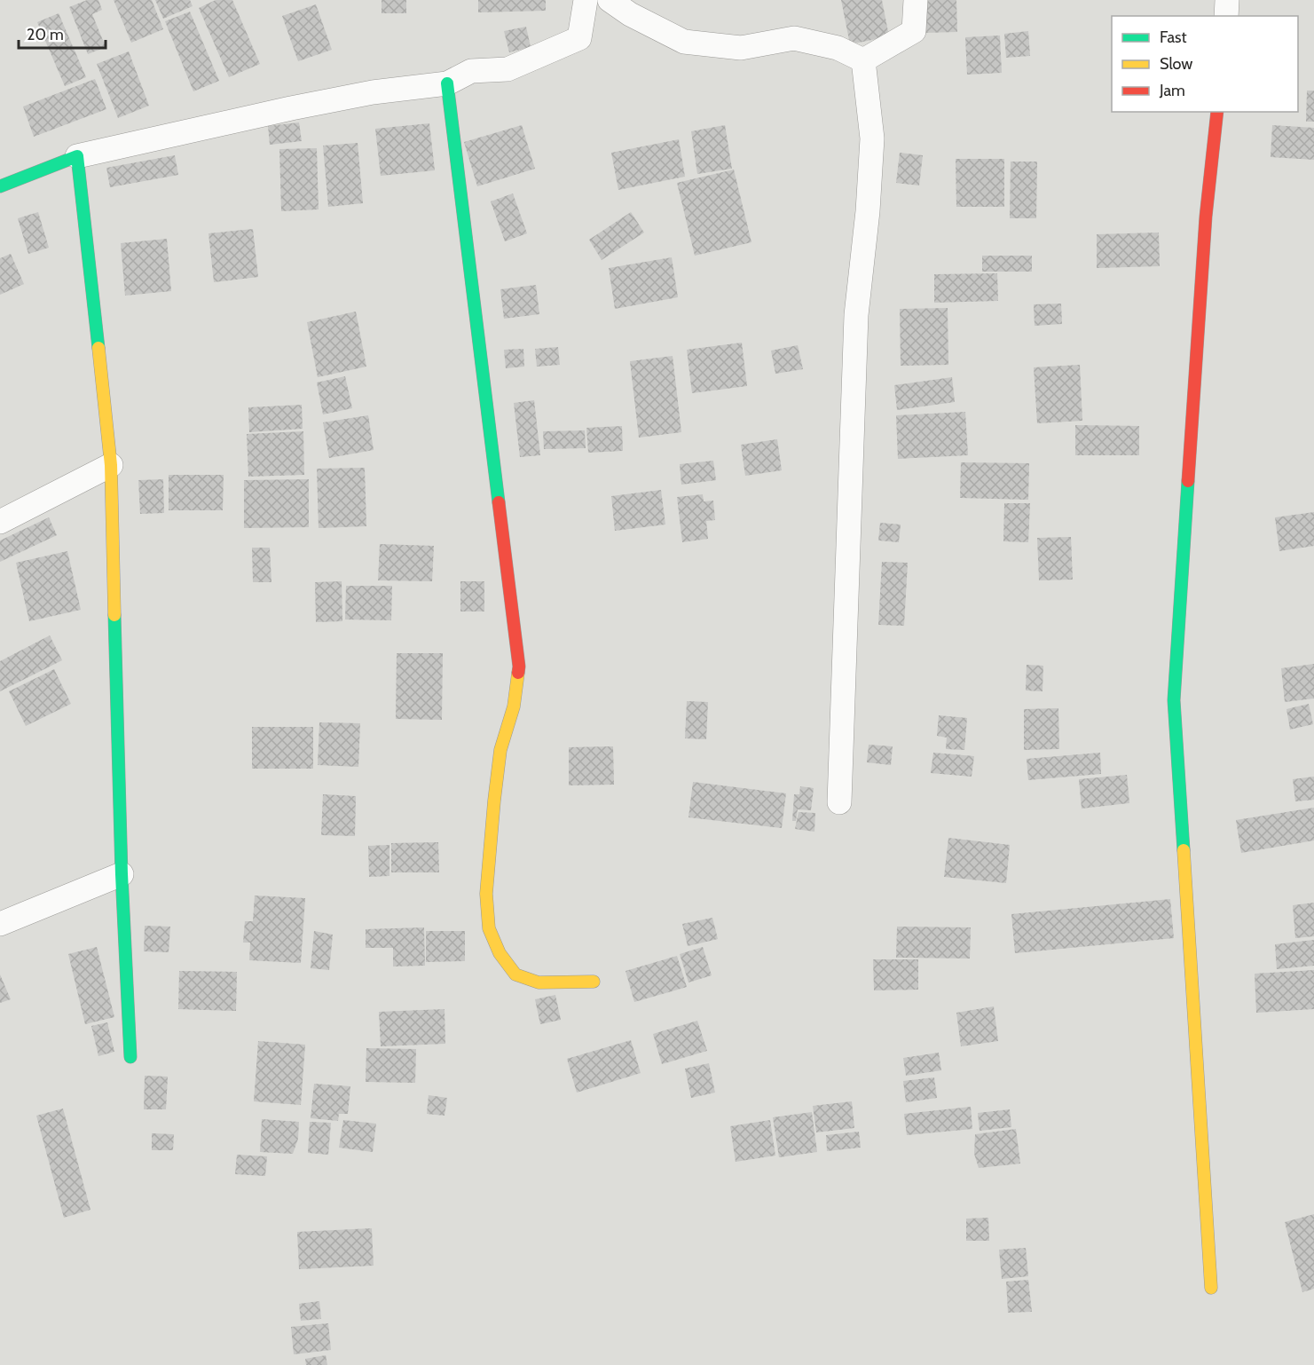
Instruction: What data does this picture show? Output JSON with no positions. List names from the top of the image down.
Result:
{
  "legend": ["Fast", "Slow", "Jam"],
  "scale_bar": "20 m"
}
